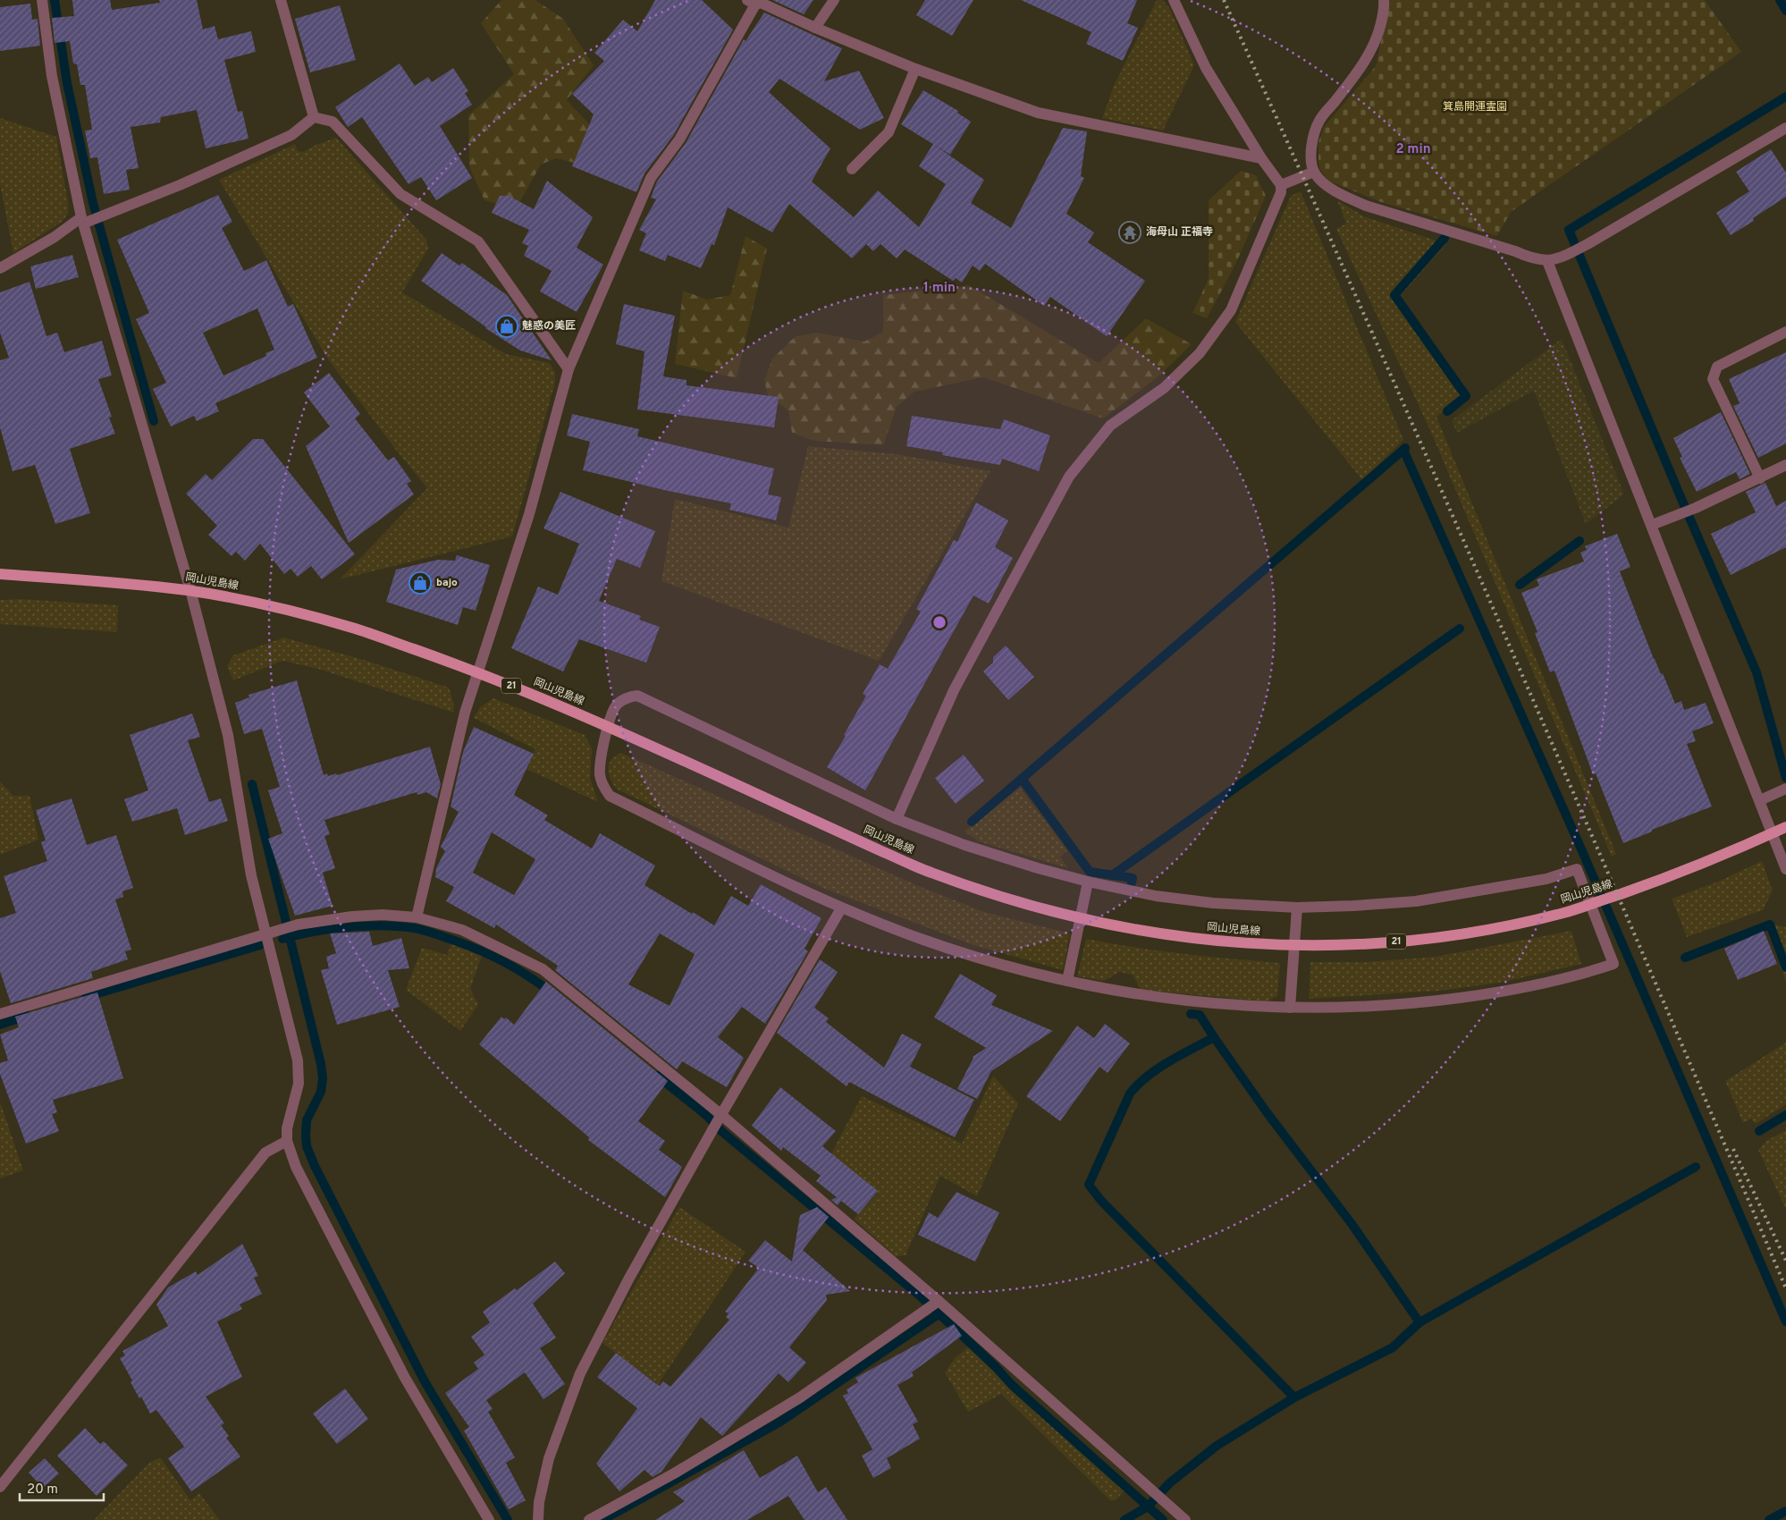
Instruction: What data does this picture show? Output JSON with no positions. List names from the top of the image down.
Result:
{
  "streets": {
    "main road": ["岡山児島線", "21"]
  },
  "parks": ["箕島開運霊園"],
  "places": {
    "temple": ["海母山 正福寺"],
    "shop": ["魅惑の美匠", "bajo"]
  },
  "scale_bar": "20 m",
  "rings": ["2 min", "1 min"]
}
